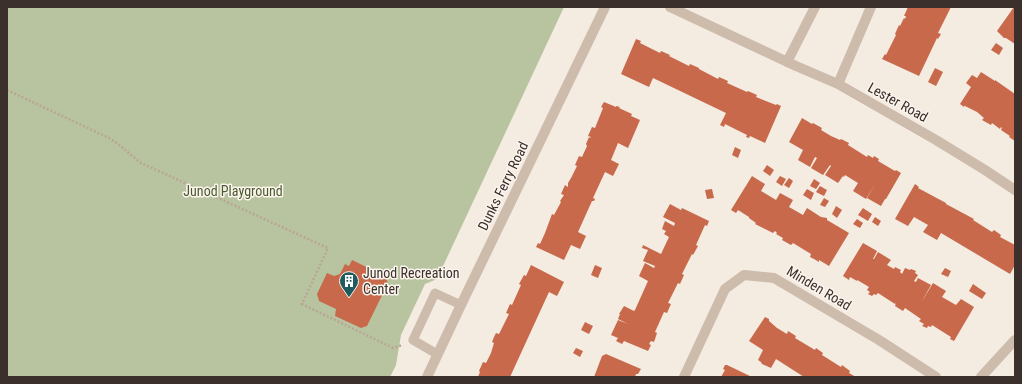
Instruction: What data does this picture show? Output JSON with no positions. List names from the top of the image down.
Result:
{
  "streets": {
    "street": ["Lester Road", "Dunks Ferry Road", "Minden Road"]
  },
  "parks": ["Junod Playground"],
  "places": {
    "building": ["Junod Recreation Center"]
  }
}
